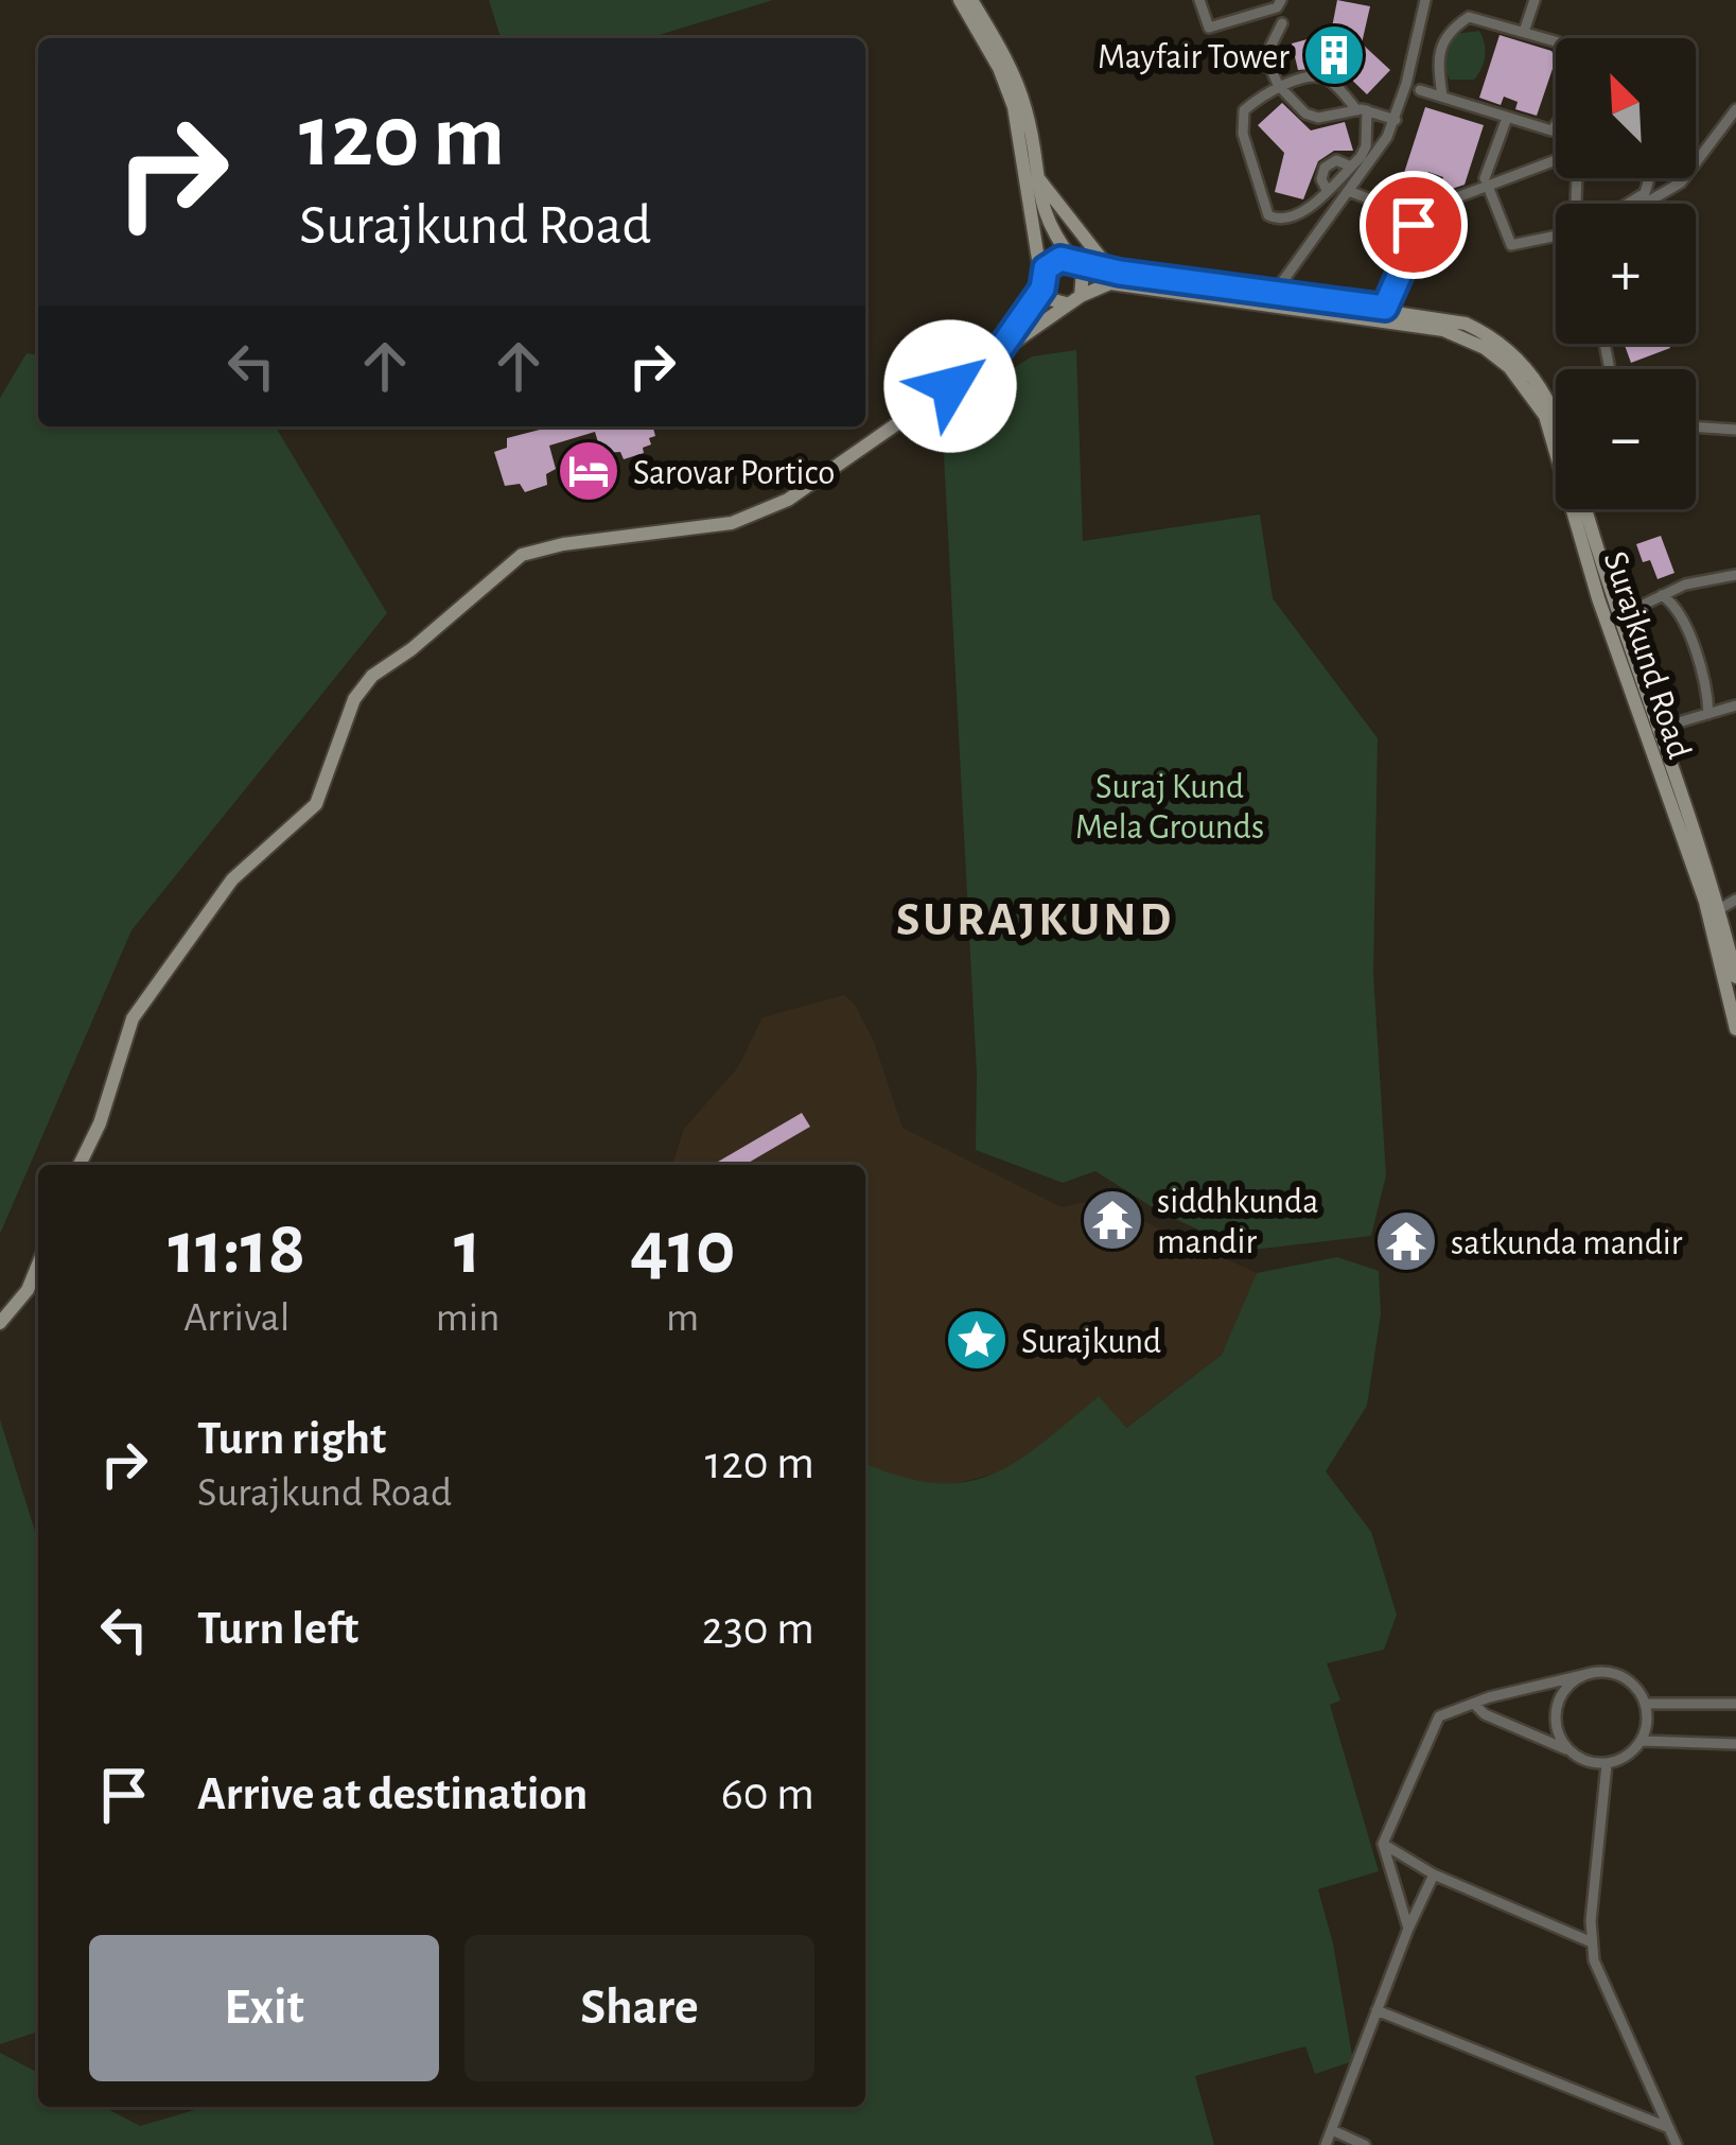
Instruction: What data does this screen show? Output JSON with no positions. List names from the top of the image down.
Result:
{
  "streets": {
    "main road": ["Surajkund Road"]
  },
  "districts": ["SURAJKUND"],
  "parks": ["Suraj Kund Mela Grounds"],
  "places": {
    "building": ["Mayfair Tower"],
    "hotel": ["Sarovar Portico"],
    "temple": ["siddhkunda mandir", "satkunda mandir"],
    "place": ["Surajkund"]
  },
  "north": "top left",
  "page": {
    "map_buttons": ["+", "−"],
    "turn": ["120 m", "Surajkund Road"],
    "eta": [
      "11:18",
      "Arrival",
      "1",
      "min",
      "410",
      "m"
    ],
    "list": [
      {
        "name": "Turn right",
        "note": "Surajkund Road",
        "value": "120 m"
      },
      {
        "name": "Turn left",
        "value": "230 m"
      },
      {
        "name": "Arrive at destination",
        "value": "60 m"
      }
    ],
    "buttons": ["Exit", "Share"]
  }
}
